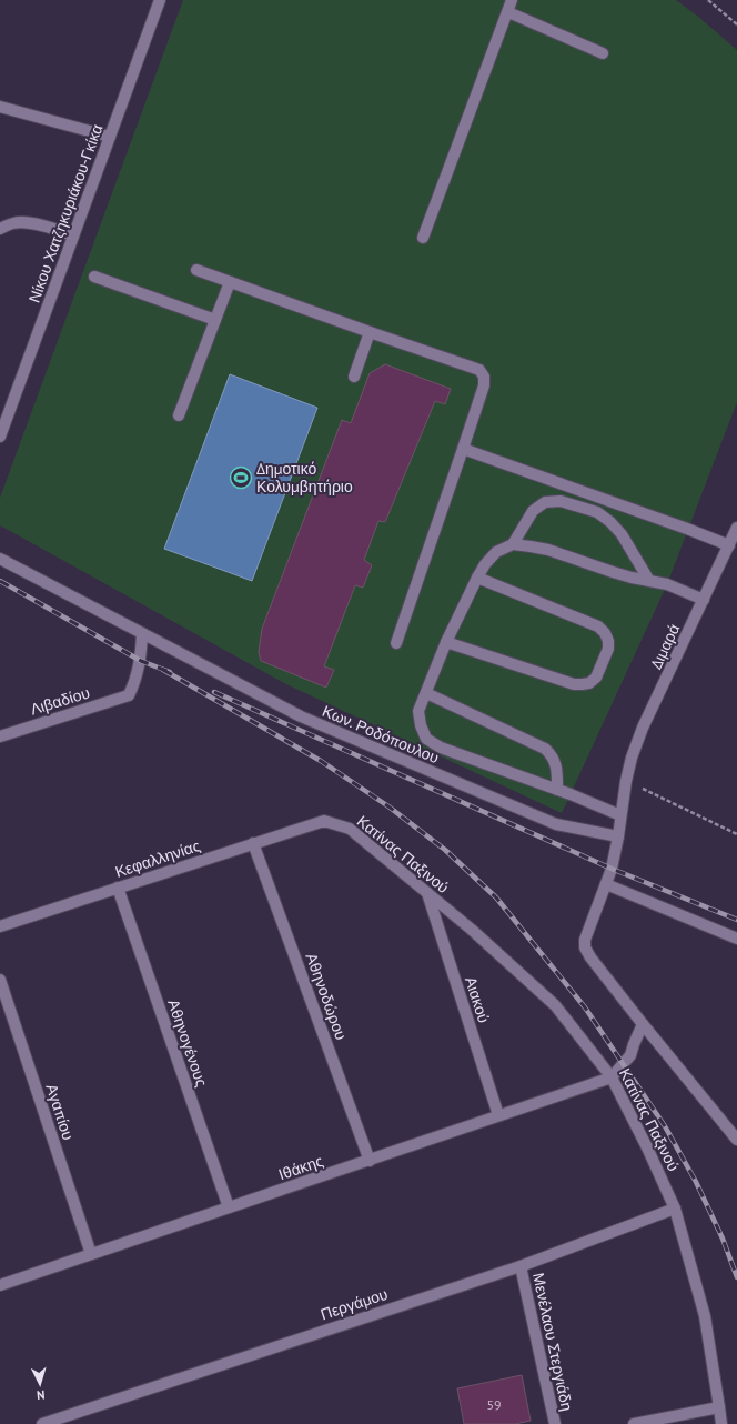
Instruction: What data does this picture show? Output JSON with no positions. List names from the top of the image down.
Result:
{
  "streets": {
    "street": [
      "Νίκου Χατζηκυριάκου-Γκίκα",
      "Διμαρά",
      "Λιβαδίου",
      "Κων. Ροδόπουλου",
      "Κατίνας Παξινού",
      "Κεφαλληνίας",
      "Αθηνοδώρου",
      "Αιακού",
      "Αθηνογένους",
      "Αγαπίου",
      "Ιθάκης",
      "Περγάμου",
      "Μενέλαου Στεργιάδη"
    ]
  },
  "crossings": [
    ["Διμαρά", "Κων. Ροδόπουλου"],
    ["Λιβαδίου", "Κων. Ροδόπουλου"],
    ["Κατίνας Παξινού", "Κεφαλληνίας"],
    ["Κατίνας Παξινού", "Αιακού"],
    ["Κατίνας Παξινού", "Ιθάκης"],
    ["Κατίνας Παξινού", "Περγάμου"],
    ["Κεφαλληνίας", "Αθηνοδώρου"],
    ["Κεφαλληνίας", "Αθηνογένους"],
    ["Αθηνοδώρου", "Ιθάκης"],
    ["Αιακού", "Ιθάκης"],
    ["Αθηνογένους", "Ιθάκης"],
    ["Αγαπίου", "Ιθάκης"],
    ["Περγάμου", "Μενέλαου Στεργιάδη"]
  ],
  "places": {
    "sports": ["Δημοτικό Κολυμβητήριο"]
  },
  "house_numbers": ["59"],
  "north": "bottom"
}
